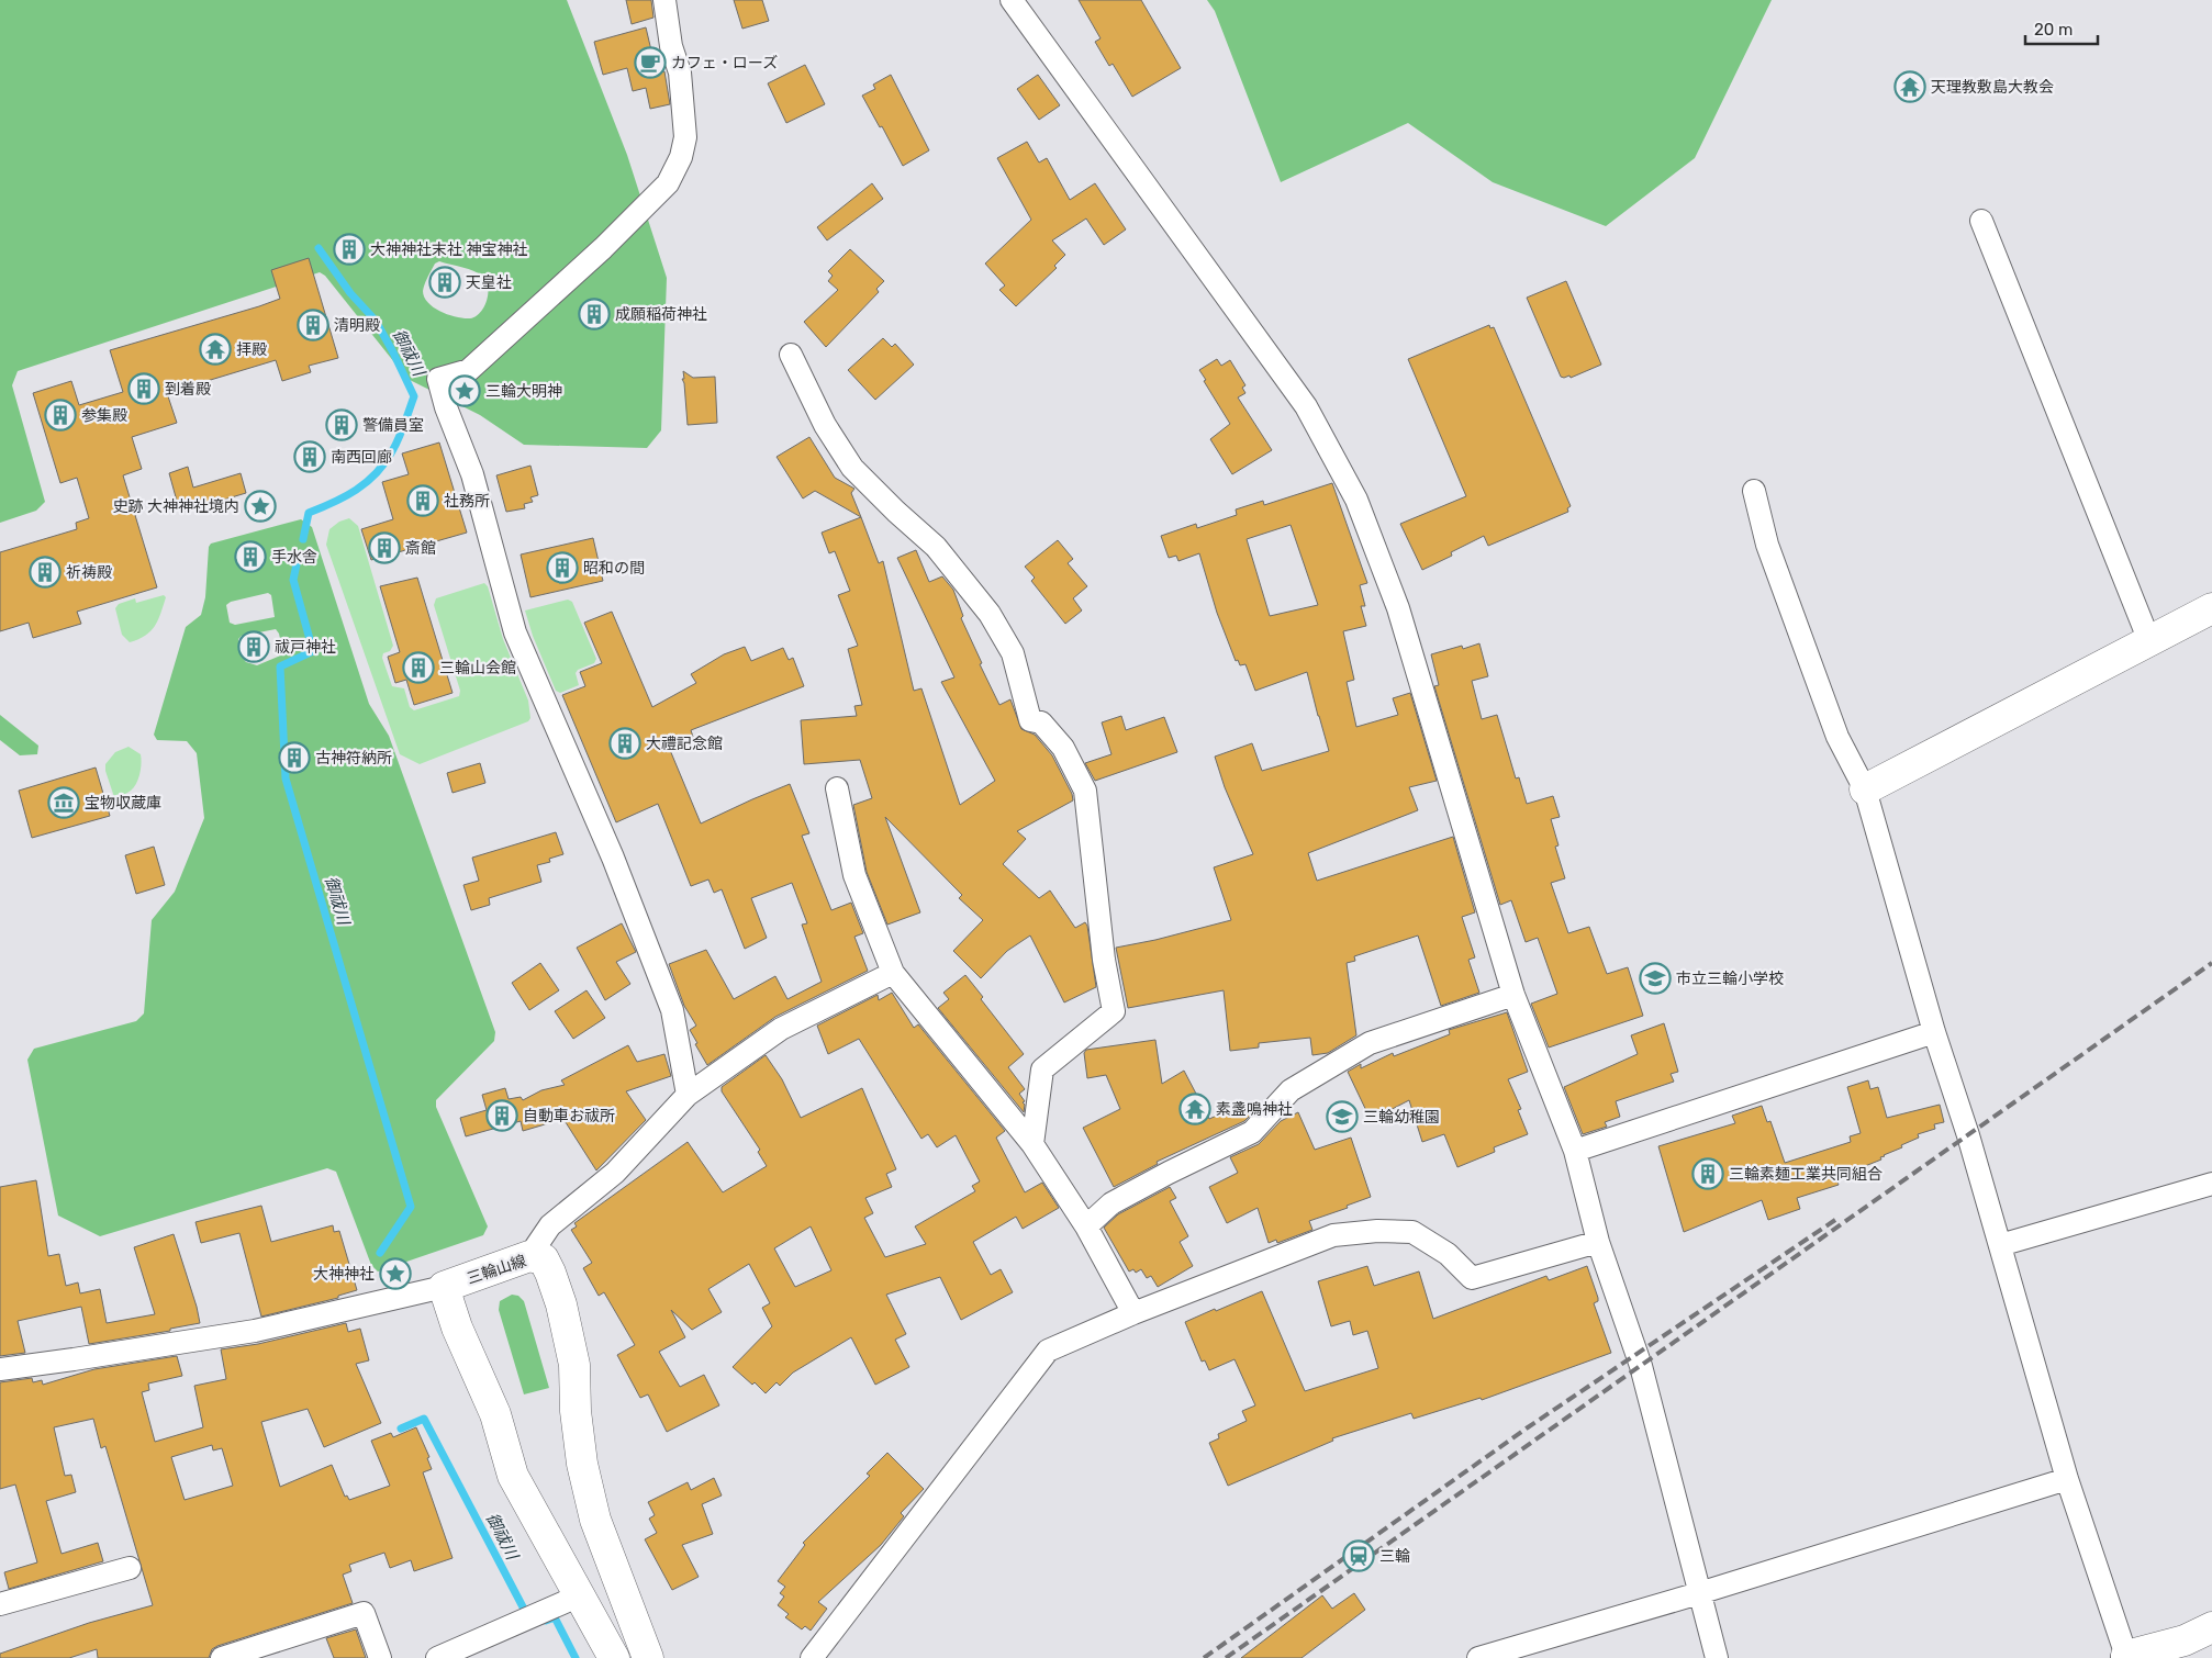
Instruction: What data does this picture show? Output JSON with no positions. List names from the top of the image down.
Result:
{
  "streets": {
    "main road": ["三輪山線"]
  },
  "water": ["御祓川"],
  "places": {
    "cafe": ["カフェ・ローズ"],
    "temple": ["天理教敷島大教会", "拝殿", "素盞鳴神社"],
    "building": [
      "大神神社末社 神宝神社",
      "天皇社",
      "成願稲荷神社",
      "清明殿",
      "到着殿",
      "参集殿",
      "警備員室",
      "南西回廊",
      "社務所",
      "斎館",
      "手水舎",
      "昭和の間",
      "祈祷殿",
      "祓戸神社",
      "三輪山会館",
      "大禮記念館",
      "古神符納所",
      "自動車お祓所",
      "三輪素麺工業共同組合"
    ],
    "place": ["三輪大明神", "史跡 大神神社境内", "大神神社"],
    "museum": ["宝物収蔵庫"],
    "school or university": ["市立三輪小学校", "三輪幼稚園"],
    "station": ["三輪"]
  },
  "scale_bar": "20 m"
}
